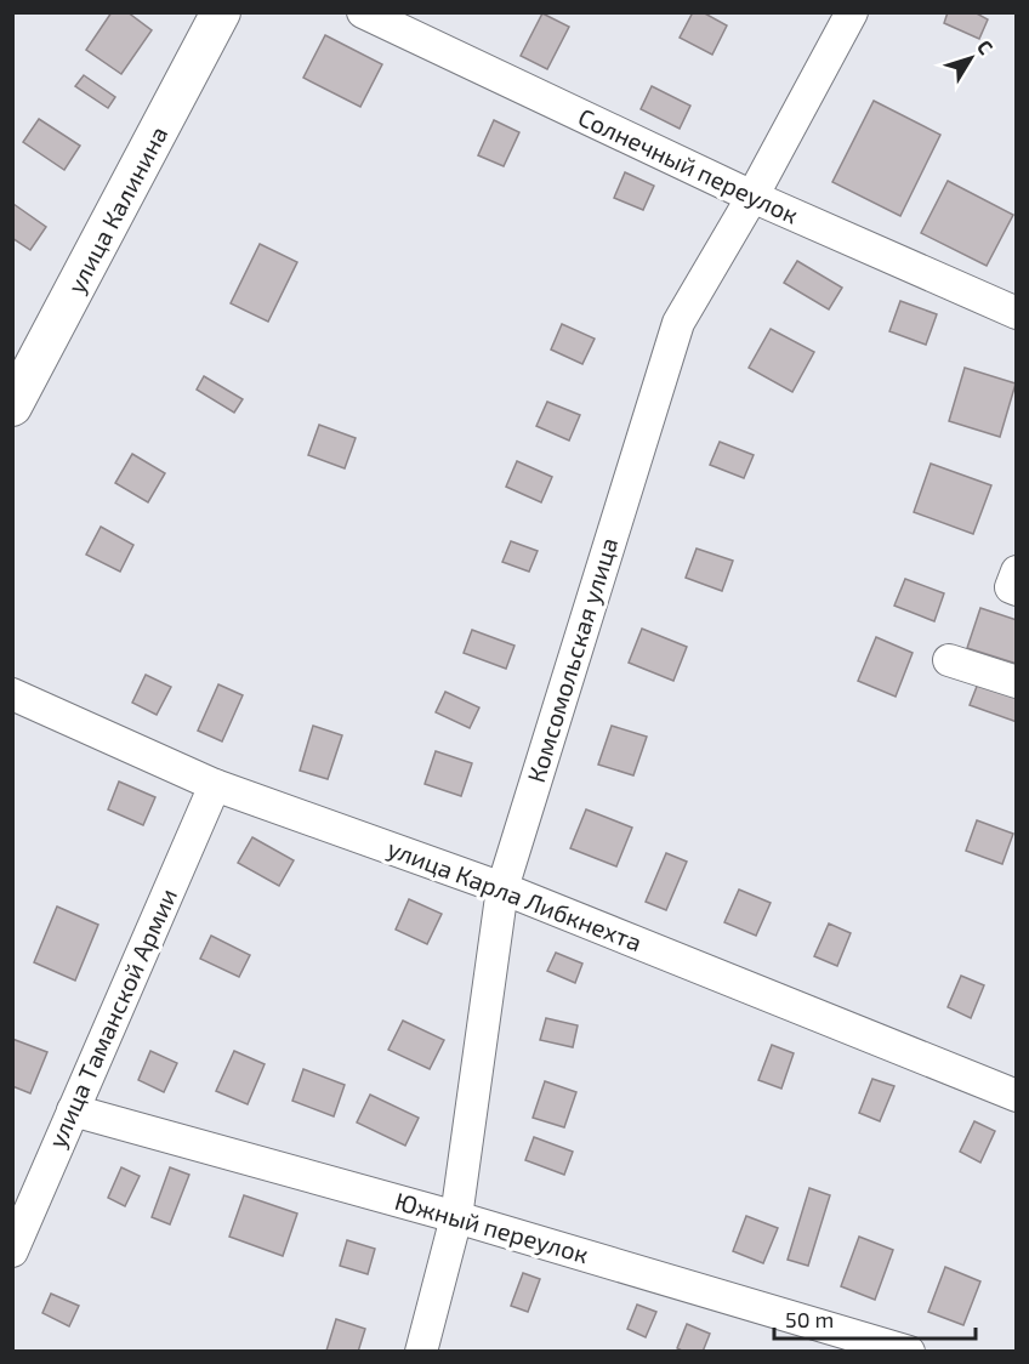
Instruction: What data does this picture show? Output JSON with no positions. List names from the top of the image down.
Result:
{
  "streets": {
    "street": [
      "Солнечный переулок",
      "улица Калинина",
      "Комсомольская улица",
      "улица Карла Либкнехта",
      "улица Таманской Армии",
      "Южный переулок"
    ]
  },
  "crossings": [
    ["Солнечный переулок", "Комсомольская улица"],
    ["Комсомольская улица", "улица Карла Либкнехта"],
    ["Комсомольская улица", "Южный переулок"],
    ["улица Карла Либкнехта", "улица Таманской Армии"],
    ["улица Таманской Армии", "Южный переулок"]
  ],
  "scale_bar": "50 m",
  "north": "top right"
}
